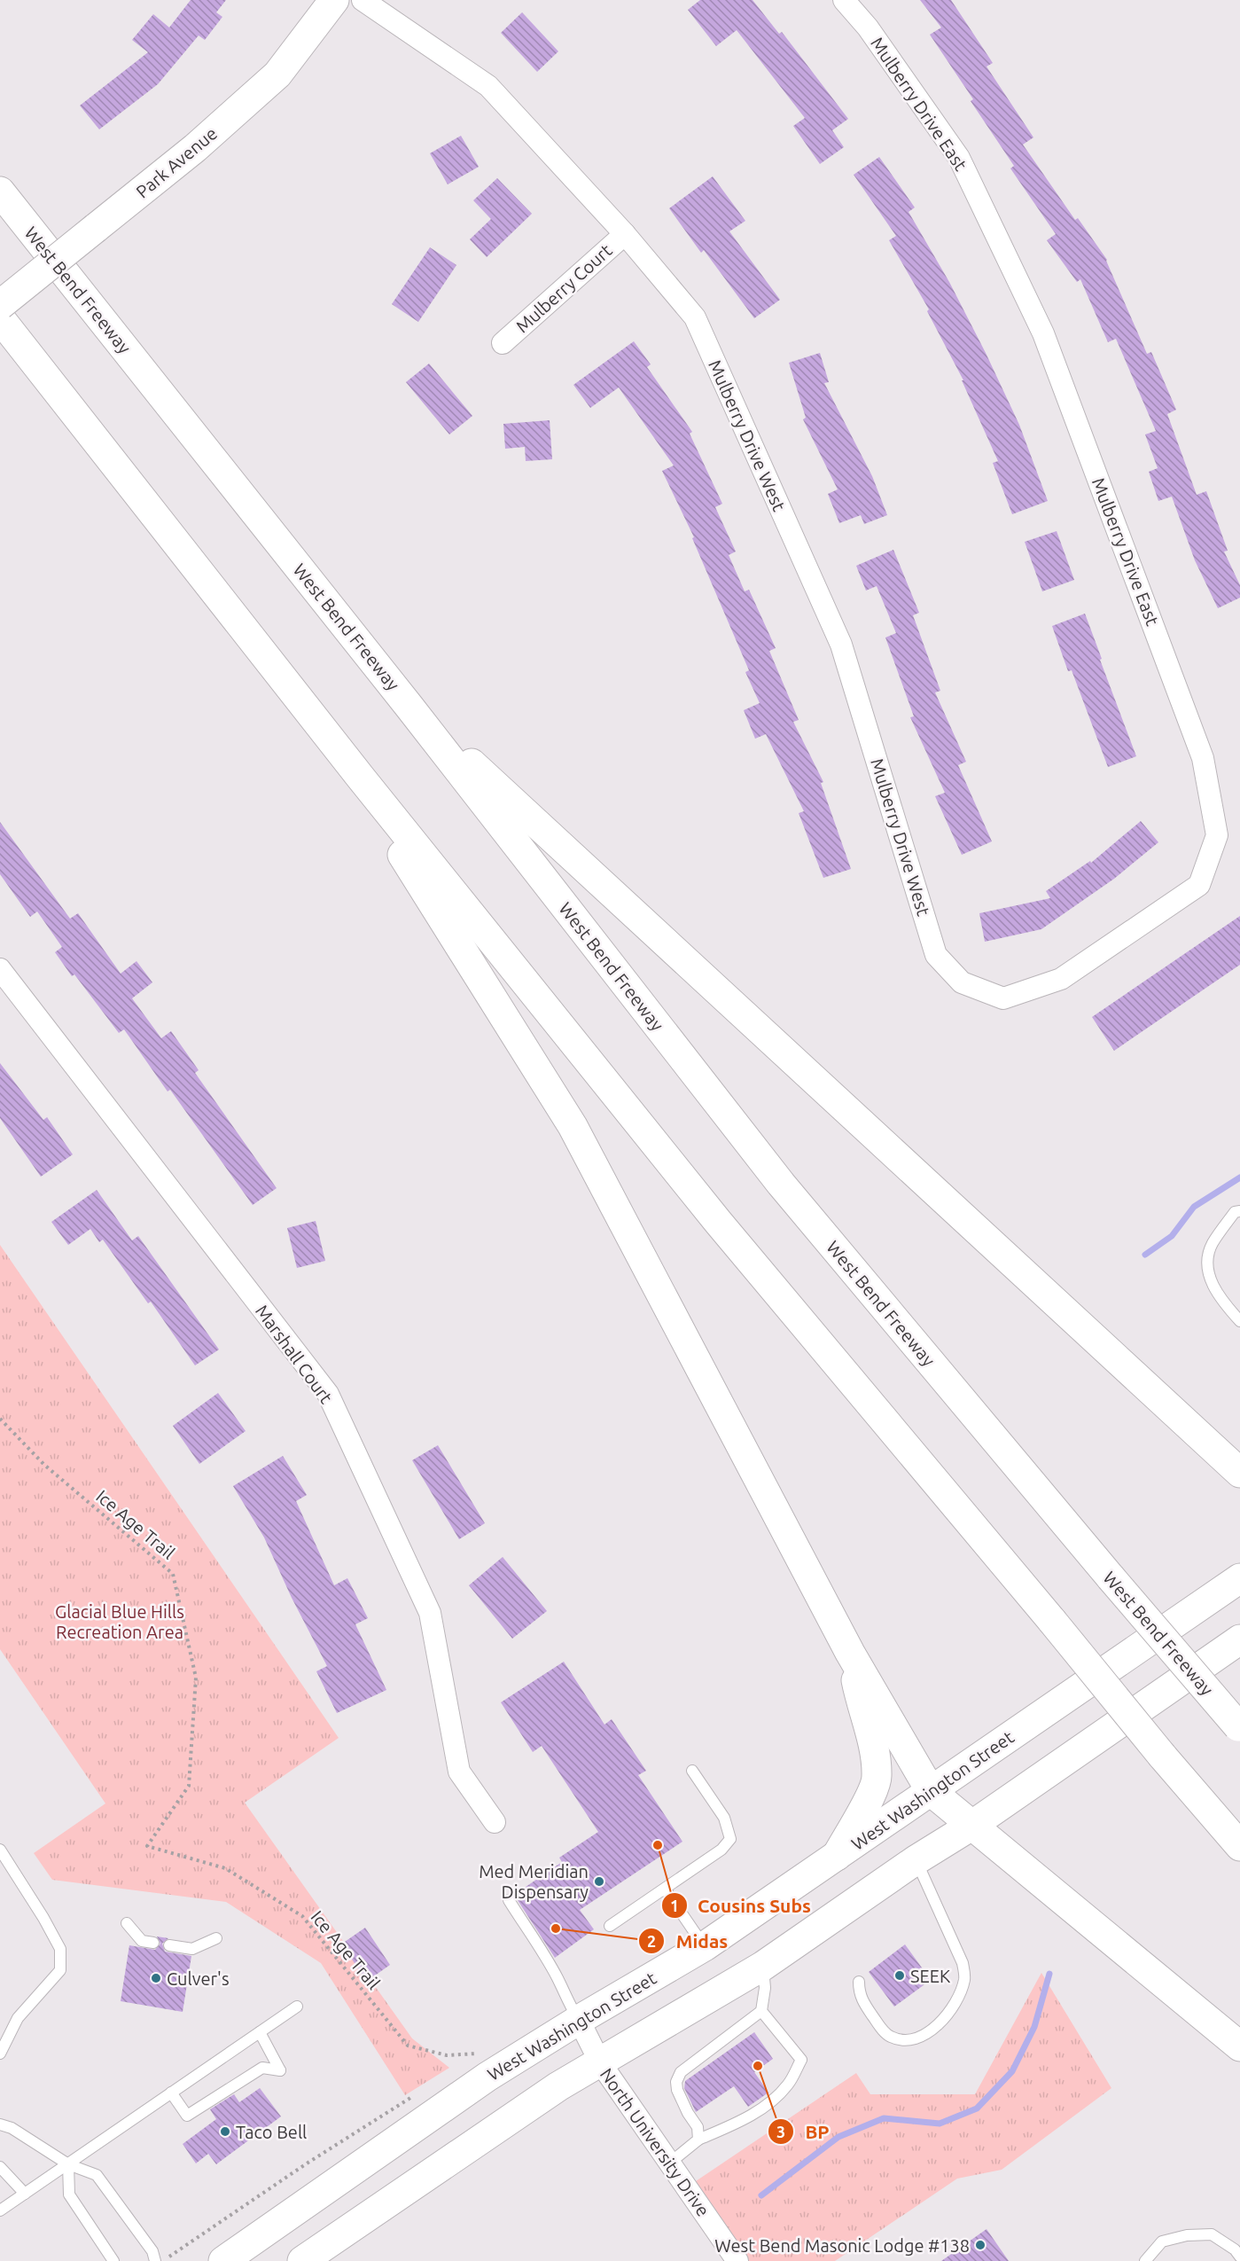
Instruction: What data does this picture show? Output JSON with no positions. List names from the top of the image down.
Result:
{
  "streets": {
    "main road": ["Park Avenue", "West Bend Freeway", "West Washington Street"],
    "street": [
      "Mulberry Drive East",
      "Mulberry Court",
      "Mulberry Drive West",
      "Marshall Court",
      "North University Drive"
    ],
    "path": ["Ice Age Trail"]
  },
  "crossings": [
    ["Mulberry Drive East", "Mulberry Drive West"],
    ["Mulberry Court", "Mulberry Drive West"],
    ["West Washington Street", "North University Drive"]
  ],
  "parks": ["Glacial Blue Hills Recreation Area"],
  "places": [
    "Cousins Subs",
    "Med Meridian Dispensary",
    "Midas",
    "SEEK",
    "Culver's",
    "BP",
    "Taco Bell",
    "West Bend Masonic Lodge #138"
  ]
}
